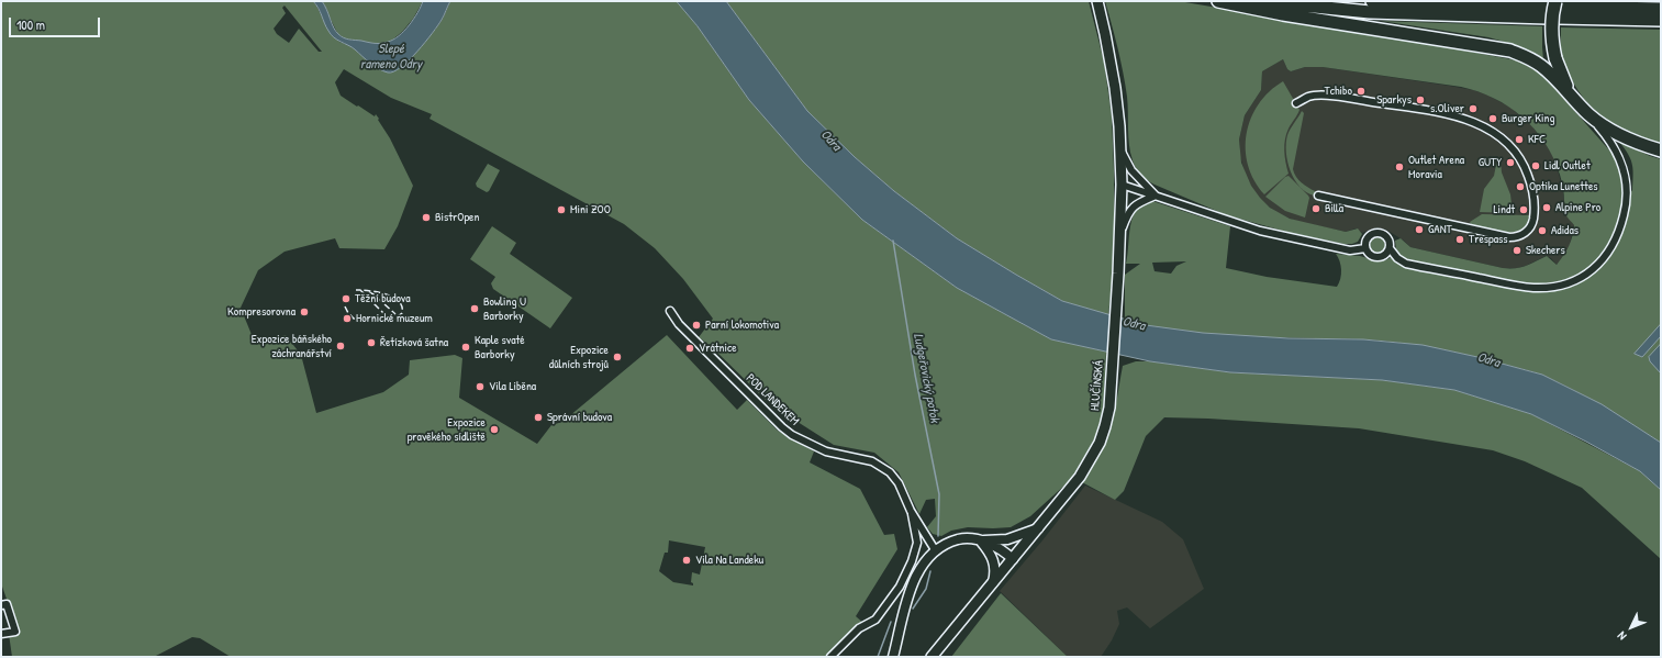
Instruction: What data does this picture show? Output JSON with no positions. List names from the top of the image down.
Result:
{
  "streets": {
    "main road": ["HLUČÍNSKÁ"],
    "street": ["POD LANDEKEM"]
  },
  "water": ["Slepé rameno Odry", "Odra", "Ludgeřovický potok"],
  "places": [
    "Tchibo",
    "Sparkys",
    "s.Oliver",
    "Burger King",
    "KFC",
    "GUTY",
    "Lidl Outlet",
    "Outlet Arena Moravia",
    "Optika Lunettes",
    "Alpine Pro",
    "Billa",
    "Mini ZOO",
    "Lindt",
    "BistrOpen",
    "GANT",
    "Adidas",
    "Trespass",
    "Skechers",
    "Těžní budova",
    "Bowling U Barborky",
    "Kompresorovna",
    "Hornické muzeum",
    "Parní lokomotiva",
    "Řetízková šatna",
    "Expozice báňského záchranářství",
    "Kaple svaté Barborky",
    "Vrátnice",
    "Expozice důlních strojů",
    "Vila Liběna",
    "Správní budova",
    "Expozice pravěkého sídliště",
    "Vila Na Landeku"
  ],
  "scale_bar": "100 m",
  "north": "bottom left"
}
